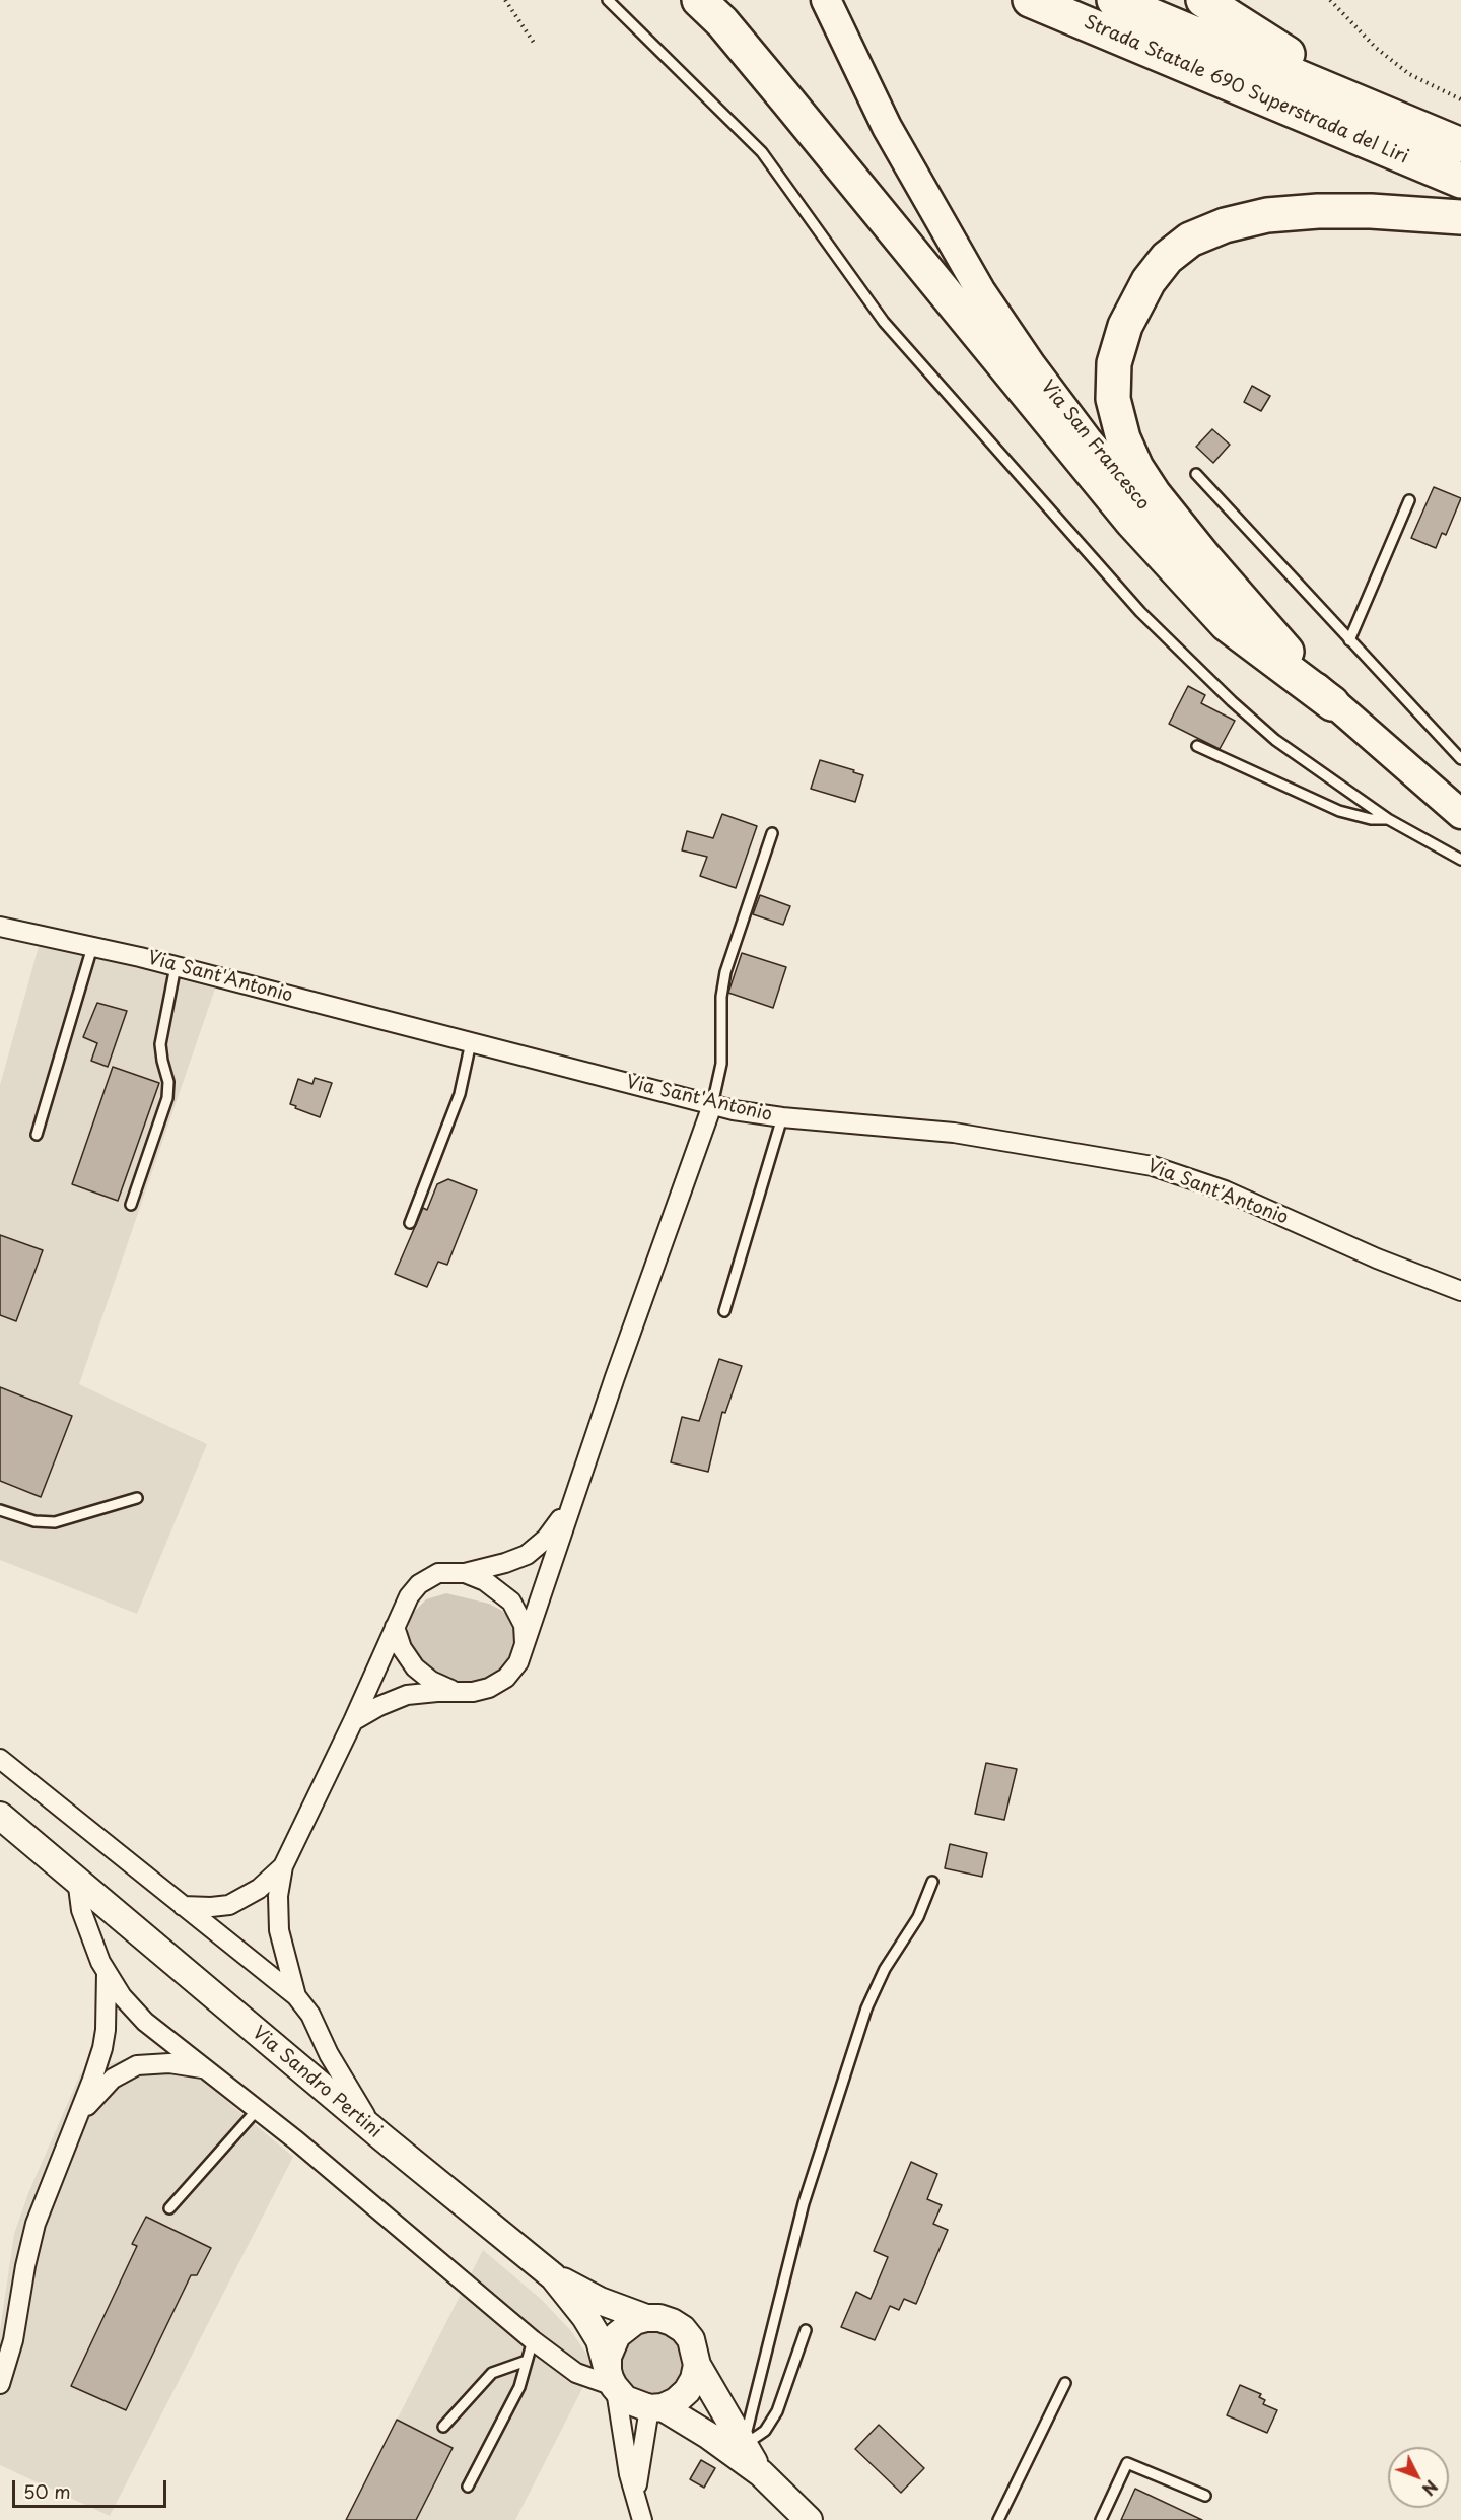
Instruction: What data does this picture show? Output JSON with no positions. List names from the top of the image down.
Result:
{
  "streets": {
    "highway": ["Strada Statale 690 Superstrada del Liri"],
    "main road": ["Via San Francesco", "Via Sandro Pertini"],
    "street": ["Via Sant'Antonio"]
  },
  "scale_bar": "50 m",
  "north": "bottom right"
}
